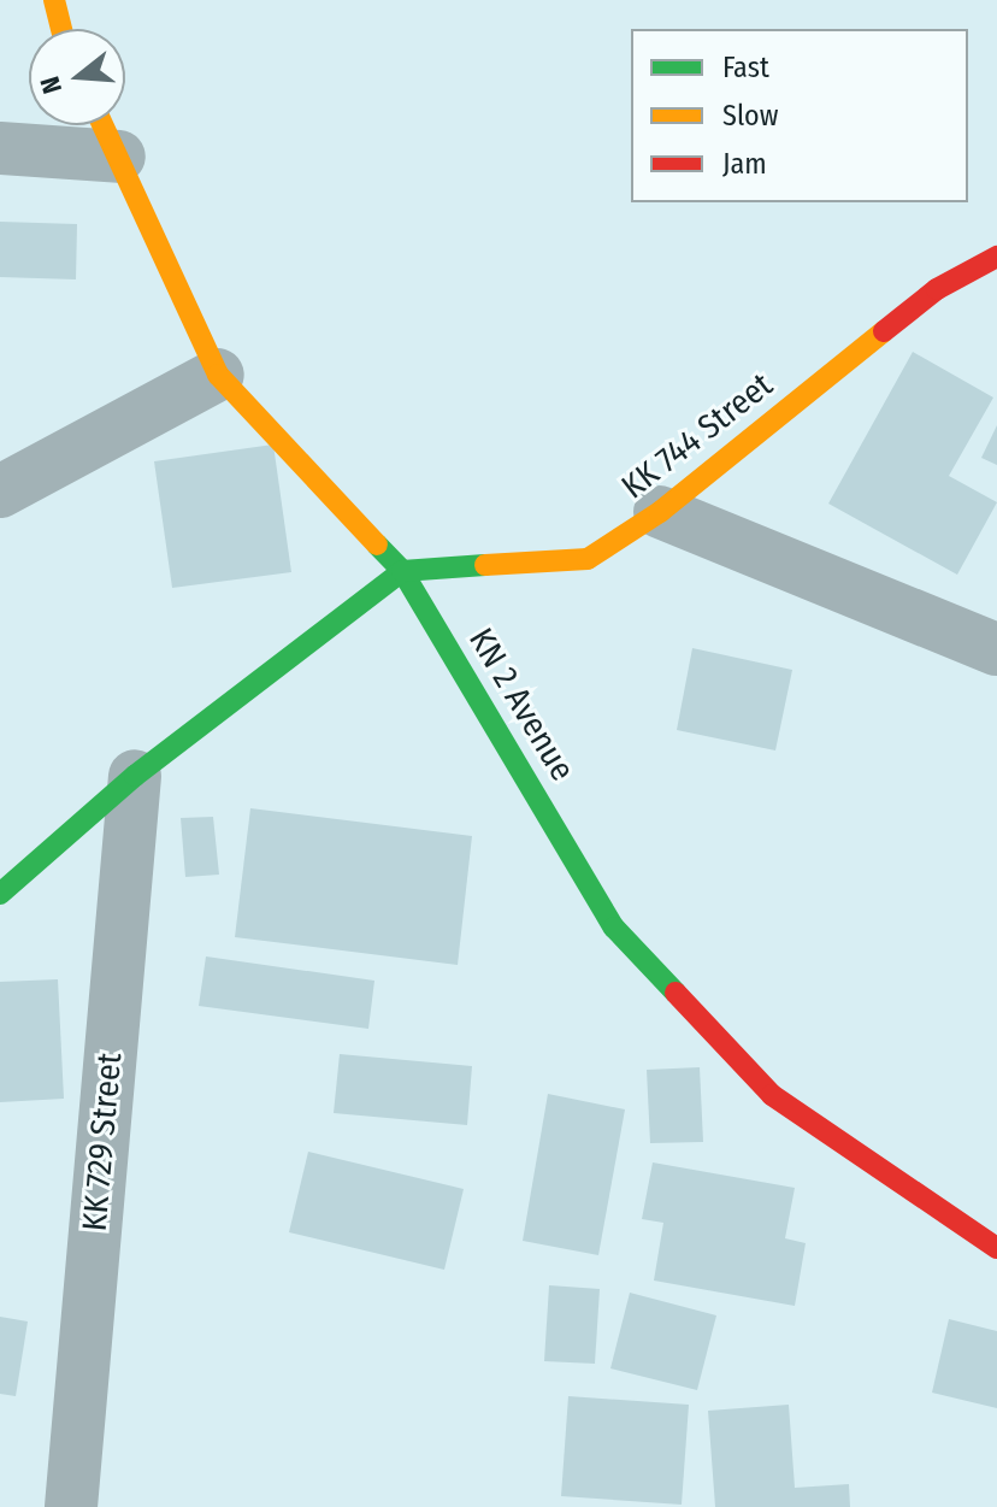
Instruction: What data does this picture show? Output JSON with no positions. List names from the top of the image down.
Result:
{
  "streets": {
    "street": ["KK 744 Street", "KN 2 Avenue", "KK 729 Street"]
  },
  "crossings": [
    ["KK 744 Street", "KN 2 Avenue"]
  ],
  "legend": ["Fast", "Slow", "Jam"],
  "north": "left"
}
